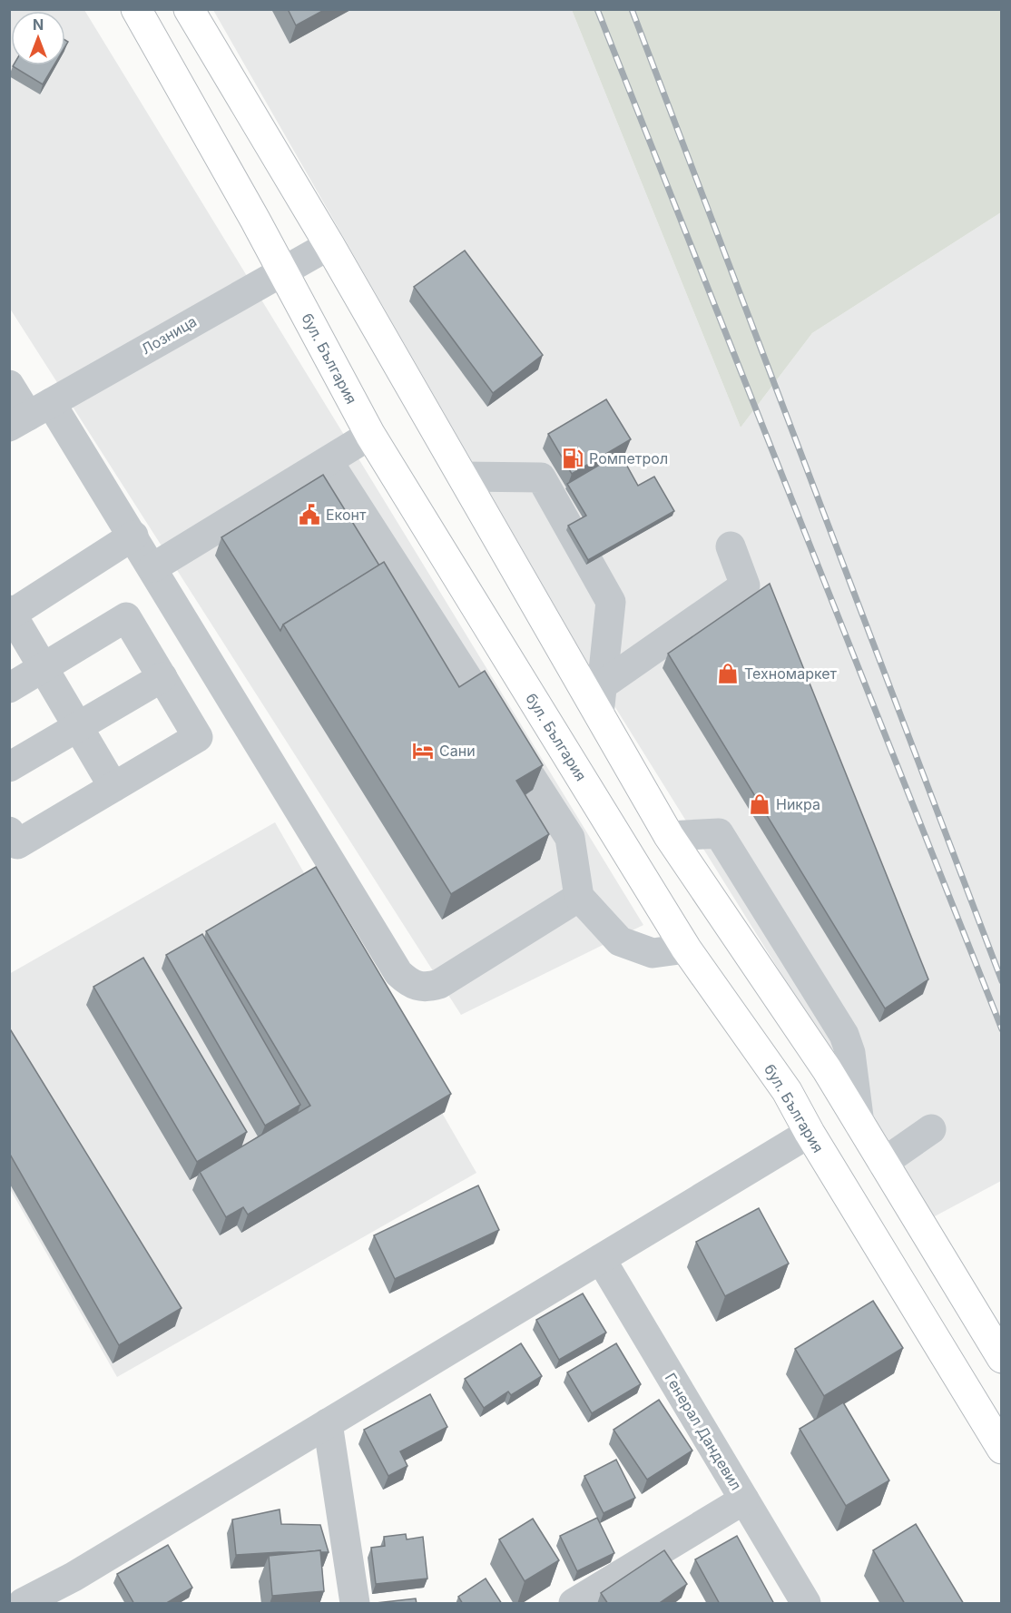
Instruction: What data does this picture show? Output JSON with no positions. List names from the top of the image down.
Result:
{
  "streets": {
    "main road": ["бул. България"],
    "street": ["Лозница", "Генерал Дандевил"]
  },
  "crossings": [
    ["Лозница", "бул. България"]
  ],
  "places": {
    "fuel station": ["Ромпетрол"],
    "public building": ["Еконт"],
    "shop": ["Техномаркет", "Никра"],
    "hotel": ["Сани"]
  },
  "north": "top"
}
